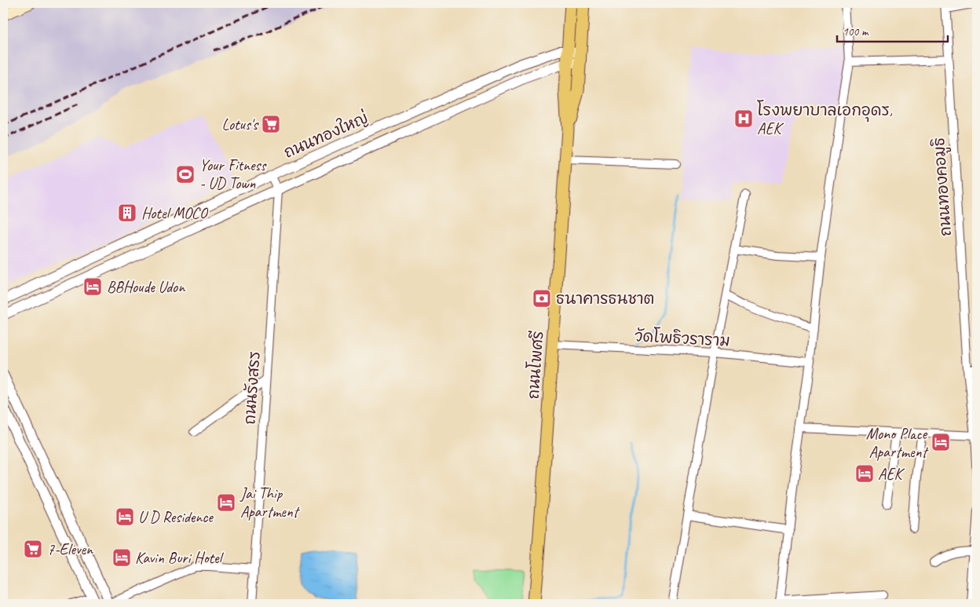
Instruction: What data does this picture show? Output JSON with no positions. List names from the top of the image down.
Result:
{
  "streets": {
    "main road": ["ถนนโพศรี"],
    "street": [
      "ถนนทองใหญ่",
      "ถนนทองคอมูธิ",
      "วัดโพธิวราราม",
      "ถนนรังสรร"
    ]
  },
  "crossings": [
    ["ถนนทองใหญ่", "ถนนโพศรี"],
    ["ถนนทองใหญ่", "ถนนรังสรร"],
    ["วัดโพธิวราราม", "ถนนโพศรี"]
  ],
  "places": {
    "hospital": ["โรงพยาบาลเอกอุดร, AEK"],
    "supermarket": ["Lotus's", "7-Eleven"],
    "sports": ["Your Fitness - UD Town"],
    "building": ["Hotel MOCO"],
    "hotel": [
      "BBHoude Udon",
      "Mono Place Apartment",
      "AEK",
      "Jai Thip Apartment",
      "U D Residence",
      "Kavin Buri Hotel"
    ],
    "bank": ["ธนาคารธนชาต"]
  },
  "scale_bar": "100 m"
}
